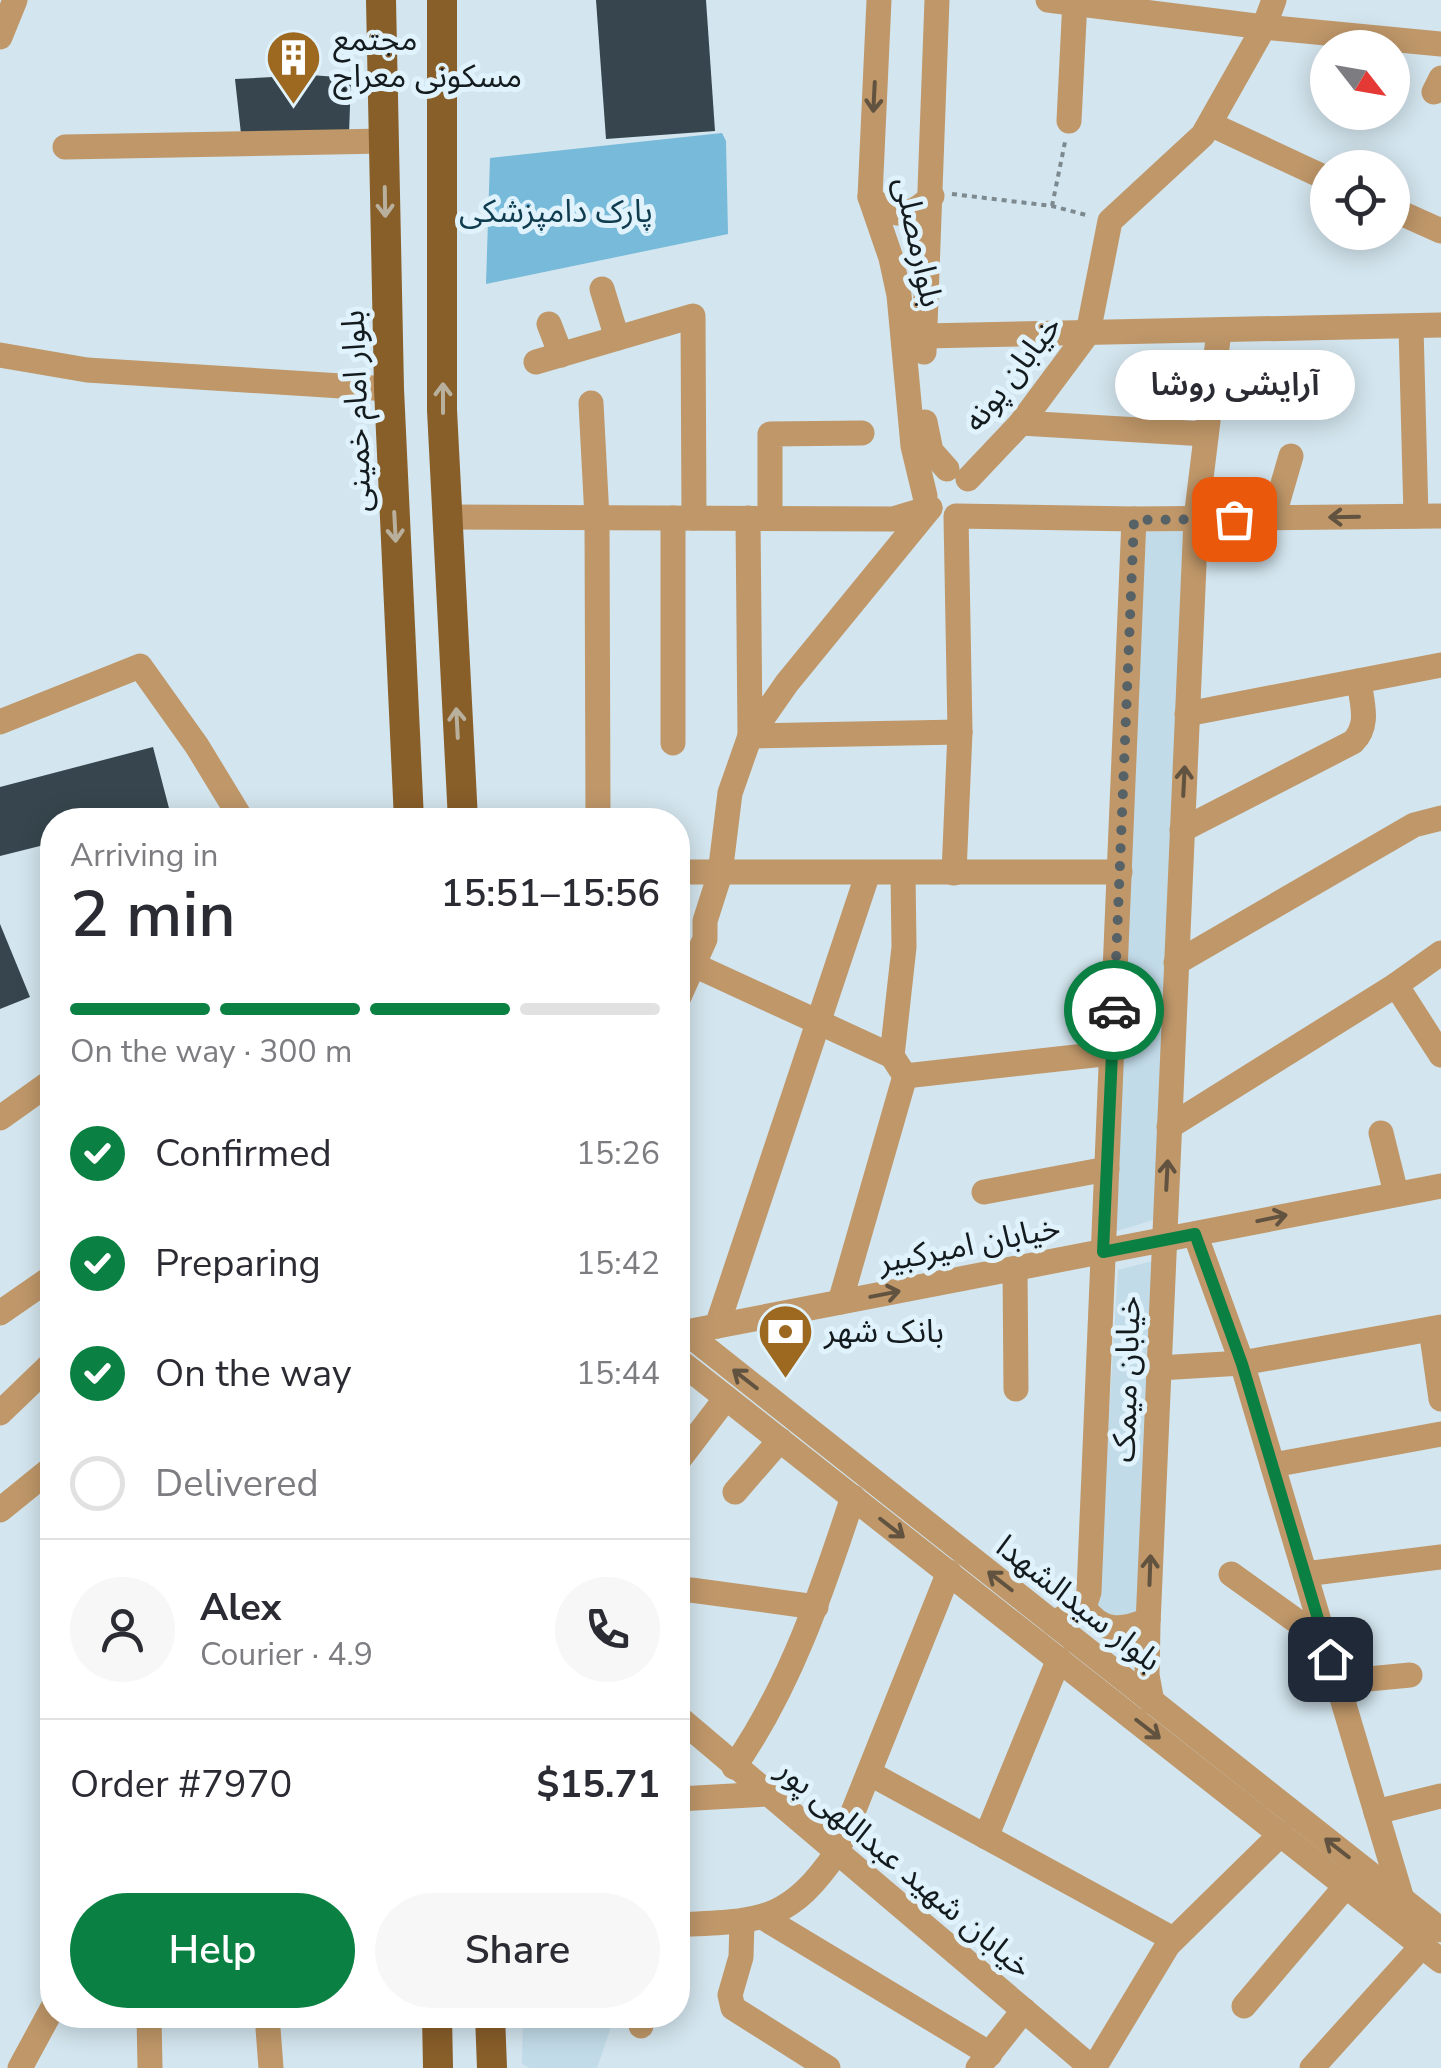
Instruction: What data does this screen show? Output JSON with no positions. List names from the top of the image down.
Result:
{
  "streets": {
    "main road": ["بلوار امام خمینی"],
    "street": [
      "بلوارمصلی",
      "خیابان پونه",
      "خیابان امیرکبیر",
      "خیابان میمک",
      "بلوار سیدالشهدا",
      "خیابان شهید عبداللهی پور"
    ]
  },
  "crossings": [
    ["بلوارمصلی", "خیابان پونه"],
    ["خیابان امیرکبیر", "خیابان میمک"],
    ["خیابان میمک", "بلوار سیدالشهدا"]
  ],
  "parks": ["پارک دامپزشکی"],
  "places": {
    "building": ["مجتمع مسکونی معراج"],
    "other": ["آرایشی روشا"],
    "bank": ["بانک شهر"]
  },
  "north": "bottom right",
  "page": {
    "bubble": "آرایشی روشا",
    "heading": ["2 min", "Arriving in", "15:51–15:56"],
    "panel": [
      "Alex",
      "Courier · 4.9",
      "Order #7970",
      "$15.71"
    ],
    "bar": "On the way · 300 m",
    "list": [
      ["Confirmed", "15:26"],
      ["Preparing", "15:42"],
      ["On the way", "15:44"],
      "Delivered"
    ],
    "buttons": ["Help", "Share"]
  }
}
